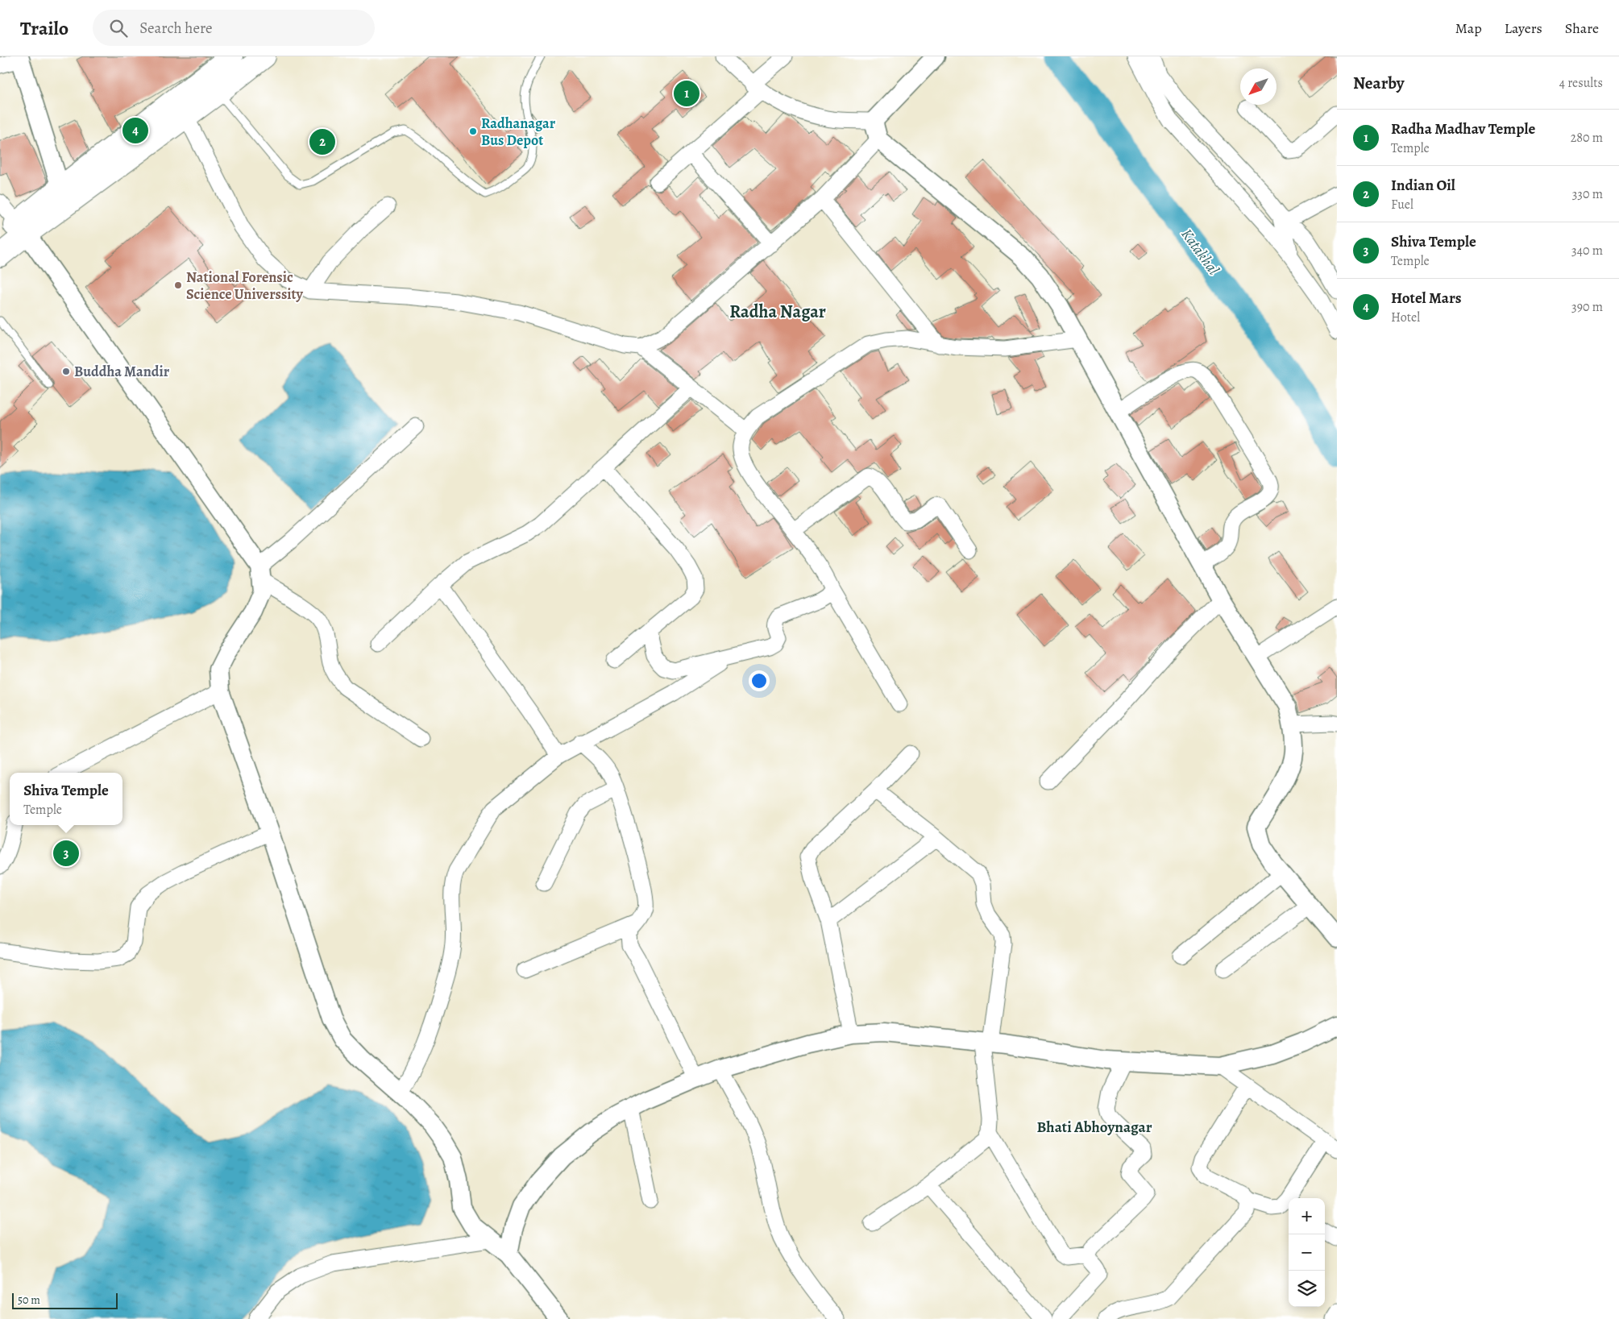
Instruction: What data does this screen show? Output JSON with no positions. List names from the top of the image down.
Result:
{
  "districts": ["Radha Nagar", "Bhati Abhoynagar"],
  "water": ["Katakhal"],
  "places": ["Radhanagar Bus Depot", "National Forensic Science Universsity", "Buddha Mandir"],
  "scale_bar": "50 m",
  "north": "bottom left",
  "page": {
    "header": "Trailo",
    "search": "Search here",
    "nav": ["Map", "Layers", "Share"],
    "heading": ["Nearby", "4 results"],
    "pins": [
      "1",
      "4",
      "2",
      "3"
    ],
    "list": [
      {
        "mark": "1",
        "name": "Radha Madhav Temple",
        "note": "Temple",
        "value": "280 m"
      },
      {
        "mark": "2",
        "name": "Indian Oil",
        "note": "Fuel",
        "value": "330 m"
      },
      {
        "mark": "3",
        "name": "Shiva Temple",
        "note": "Temple",
        "value": "340 m"
      },
      {
        "mark": "4",
        "name": "Hotel Mars",
        "note": "Hotel",
        "value": "390 m"
      }
    ],
    "popup": ["Shiva Temple", "Temple"],
    "map_buttons": ["+", "−"],
    "scale": "50 m"
  }
}
